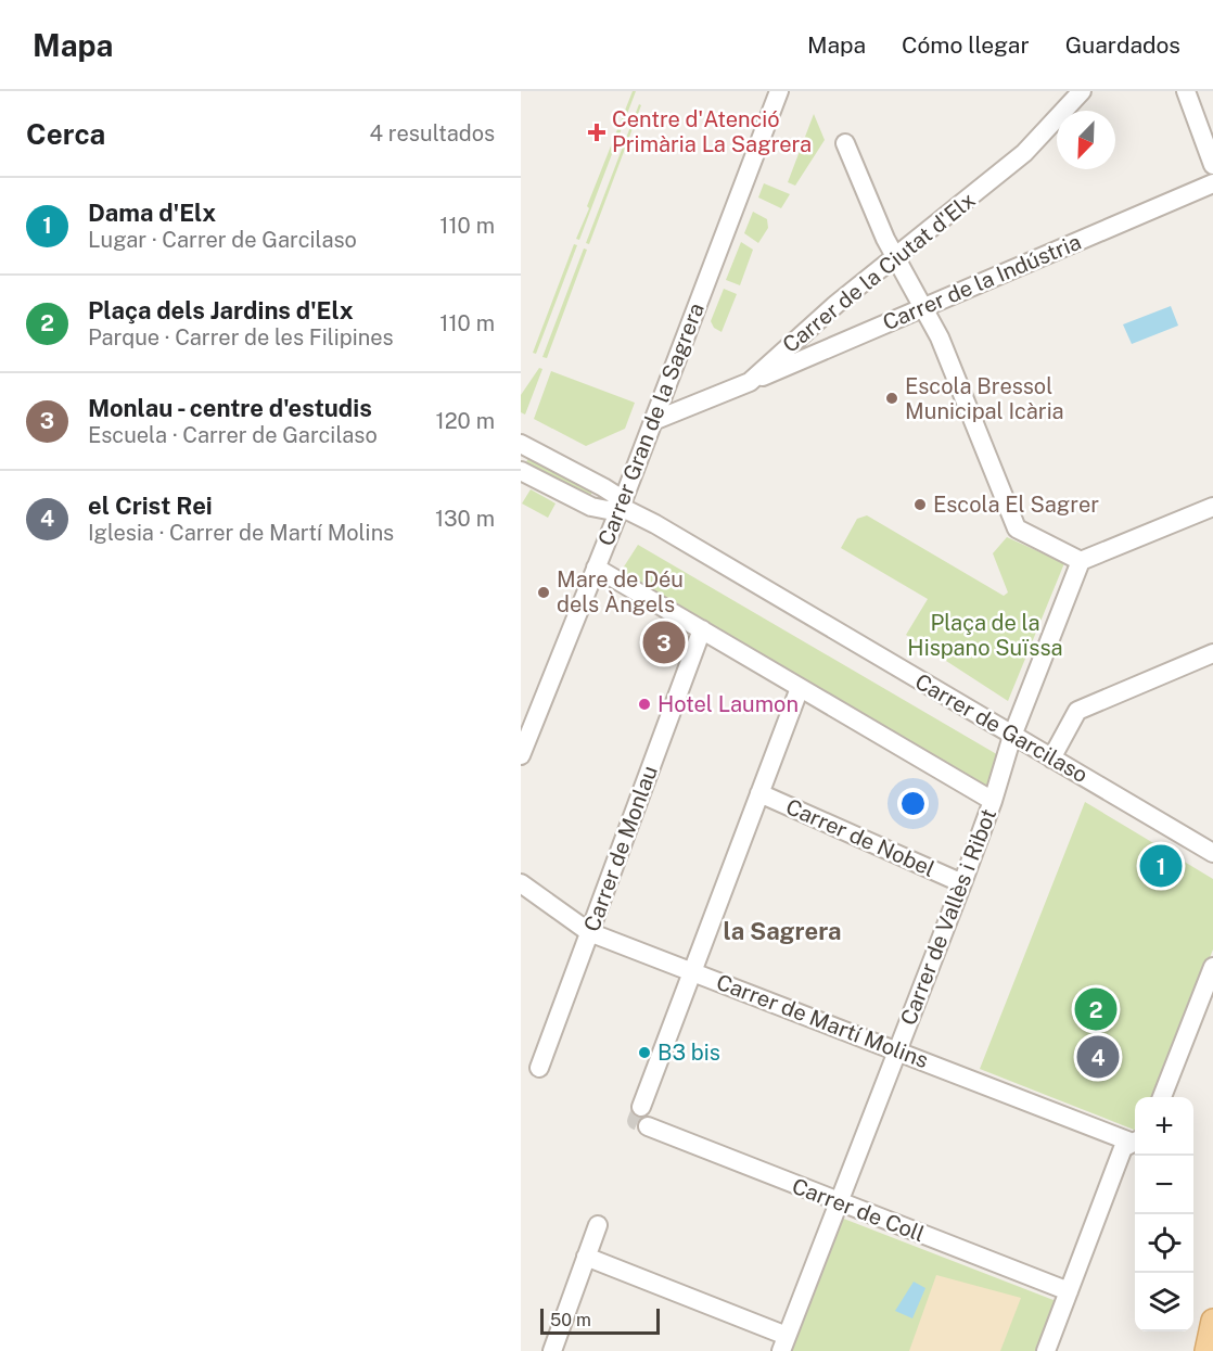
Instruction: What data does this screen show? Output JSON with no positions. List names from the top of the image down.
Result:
{
  "streets": {
    "street": [
      "Carrer de la Ciutat d'Elx",
      "Carrer de la Indústria",
      "Carrer Gran de la Sagrera",
      "Carrer de Garcilaso",
      "Carrer de Nobel",
      "Carrer de Monlau",
      "Carrer de Vallès i Ribot",
      "Carrer de Martí Molins",
      "Carrer de Coll"
    ]
  },
  "crossings": [
    ["Carrer de la Ciutat d'Elx", "Carrer de la Indústria"],
    ["Carrer de la Ciutat d'Elx", "Carrer Gran de la Sagrera"],
    ["Carrer Gran de la Sagrera", "Carrer de Garcilaso"],
    ["Carrer de Garcilaso", "Carrer de Vallès i Ribot"],
    ["Carrer de Nobel", "Carrer de Vallès i Ribot"],
    ["Carrer de Monlau", "Carrer de Martí Molins"],
    ["Carrer de Vallès i Ribot", "Carrer de Martí Molins"],
    ["Carrer de Vallès i Ribot", "Carrer de Coll"]
  ],
  "districts": ["la Sagrera"],
  "parks": ["Plaça de la Hispano Suïssa"],
  "places": {
    "health": ["Centre d'Atenció Primària La Sagrera"],
    "other": [
      "Escola Bressol Municipal Icària",
      "Escola El Sagrer",
      "Mare de Déu dels Àngels",
      "Hotel Laumon",
      "B3 bis"
    ]
  },
  "scale_bar": "50 m",
  "north": "bottom left",
  "page": {
    "header": "Mapa",
    "nav": ["Mapa", "Cómo llegar", "Guardados"],
    "heading": ["Cerca", "4 resultados"],
    "list": [
      {
        "mark": "1",
        "name": "Dama d'Elx",
        "note": "Lugar · Carrer de Garcilaso",
        "value": "110 m"
      },
      {
        "mark": "2",
        "name": "Plaça dels Jardins d'Elx",
        "note": "Parque · Carrer de les Filipines",
        "value": "110 m"
      },
      {
        "mark": "3",
        "name": "Monlau - centre d'estudis",
        "note": "Escuela · Carrer de Garcilaso",
        "value": "120 m"
      },
      {
        "mark": "4",
        "name": "el Crist Rei",
        "note": "Iglesia · Carrer de Martí Molins",
        "value": "130 m"
      }
    ],
    "pins": [
      "3",
      "1",
      "2",
      "4"
    ],
    "map_buttons": ["+", "−"],
    "scale": "50 m"
  }
}
